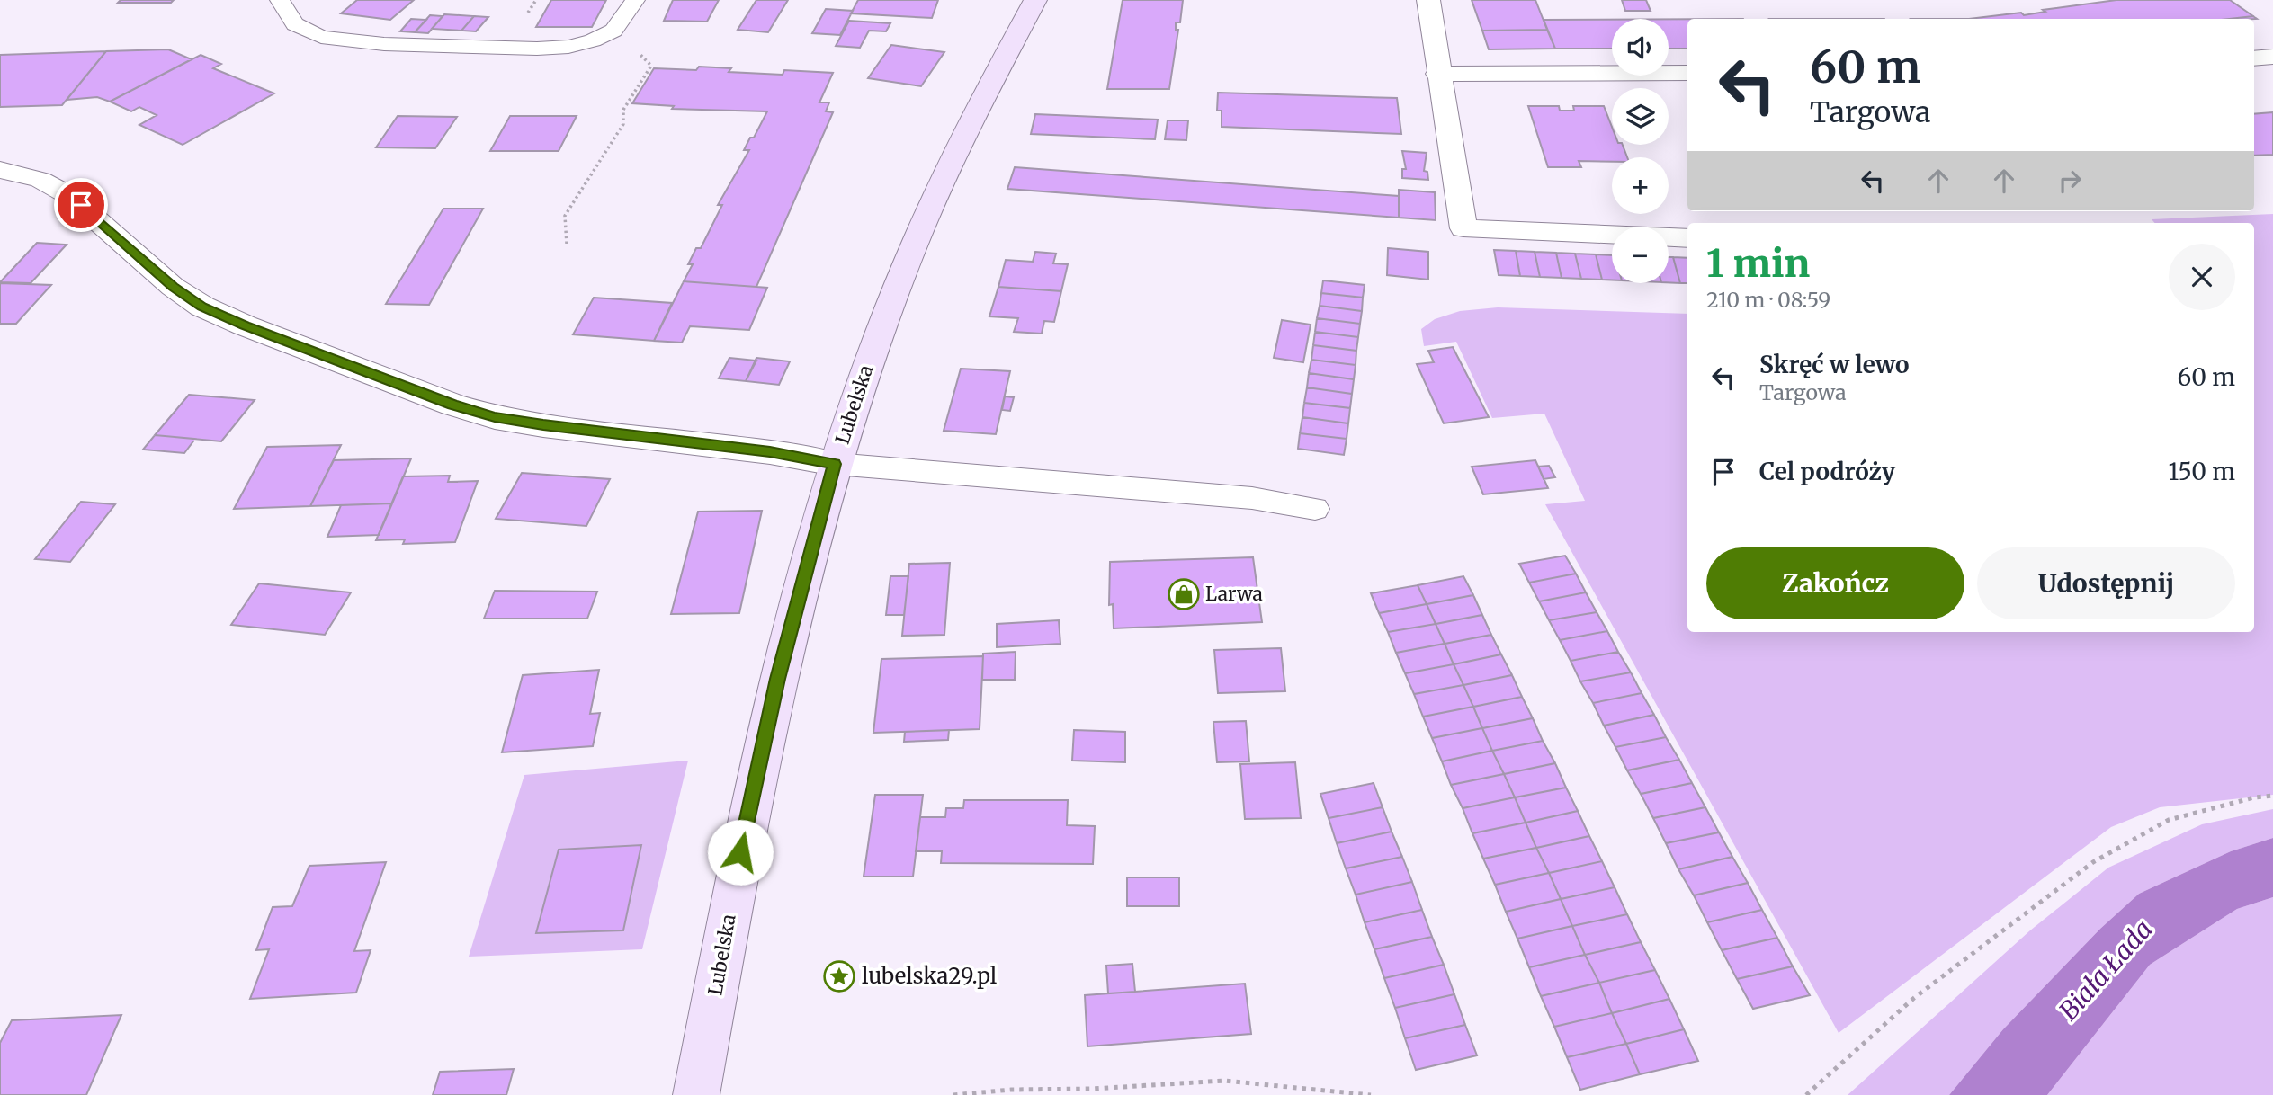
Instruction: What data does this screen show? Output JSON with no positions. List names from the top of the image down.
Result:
{
  "streets": {
    "street": ["Lubelska"]
  },
  "water": ["Biała Łada"],
  "places": {
    "shop": ["Larwa"],
    "place": ["lubelska29.pl"]
  },
  "page": {
    "map_buttons": ["+", "−"],
    "turn": ["60 m", "Targowa"],
    "heading": ["1 min", "210 m · 08:59"],
    "list": [
      {
        "name": "Skręć w lewo",
        "note": "Targowa",
        "value": "60 m"
      },
      {
        "name": "Cel podróży",
        "value": "150 m"
      }
    ],
    "buttons": ["Zakończ", "Udostępnij"]
  }
}
